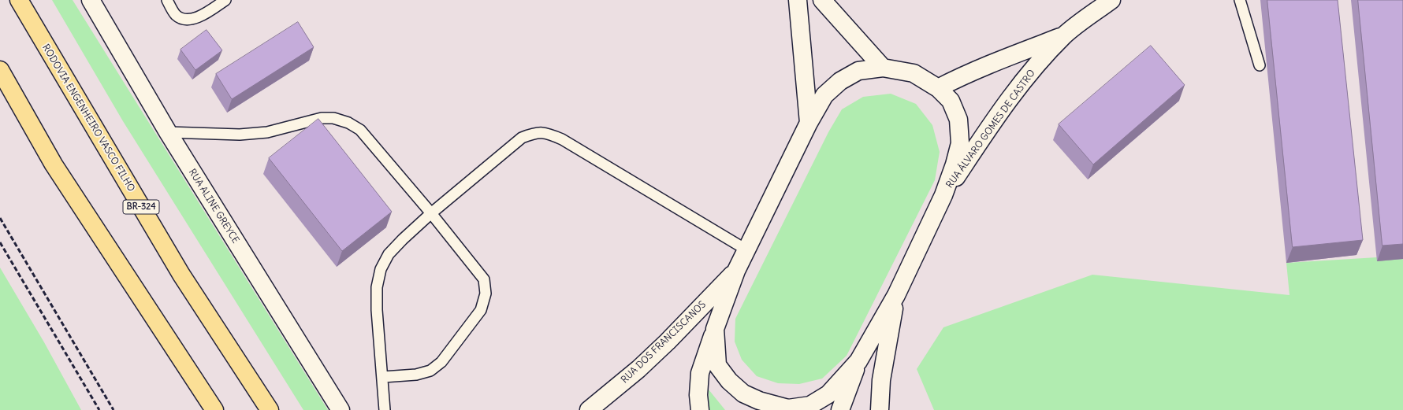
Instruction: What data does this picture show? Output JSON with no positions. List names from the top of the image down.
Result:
{
  "streets": {
    "highway": ["RODOVIA ENGENHEIRO VASCO FILHO", "BR-324"],
    "main road": ["RUA ÁLVARO GOMES DE CASTRO", "RUA ALINE GREYCE", "RUA DOS FRANCISCANOS"]
  }
}
